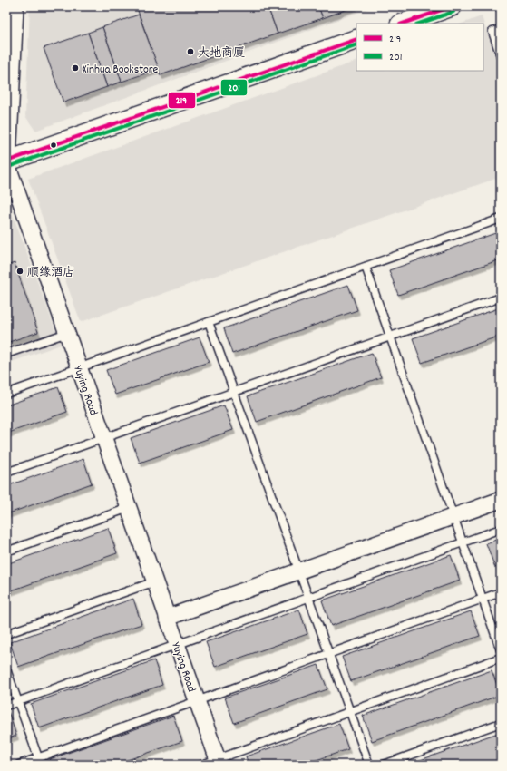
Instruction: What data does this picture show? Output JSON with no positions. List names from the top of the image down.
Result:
{
  "streets": {
    "street": ["Yuying Road"]
  },
  "places": ["大地商厦", "Xinhua Bookstore", "顺缘酒店"],
  "lines": ["transit line 219", "transit line 201"],
  "legend": ["219", "201"]
}
